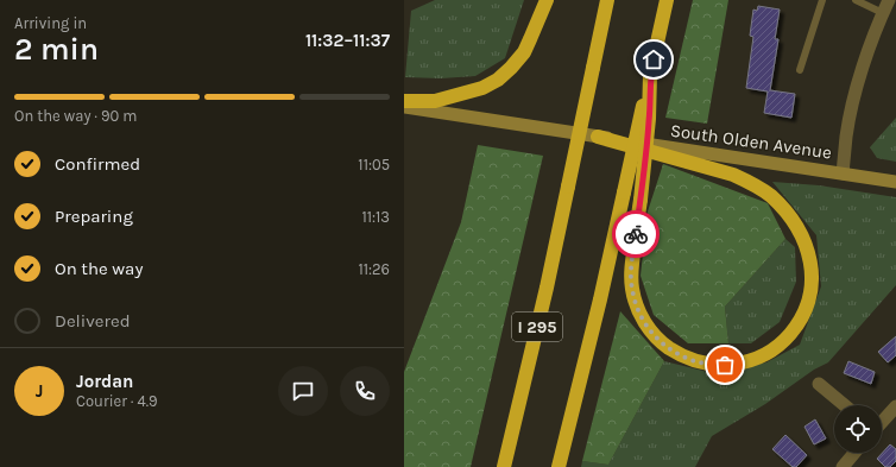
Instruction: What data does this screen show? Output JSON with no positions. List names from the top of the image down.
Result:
{
  "streets": {
    "highway": ["I 295"],
    "main road": ["South Olden Avenue"]
  },
  "page": {
    "heading": ["2 min", "Arriving in", "11:32–11:37"],
    "panel": ["Jordan", "Courier · 4.9"],
    "bar": "On the way · 90 m",
    "list": [
      ["Confirmed", "11:05"],
      ["Preparing", "11:13"],
      ["On the way", "11:26"],
      "Delivered"
    ],
    "round": "J"
  }
}
